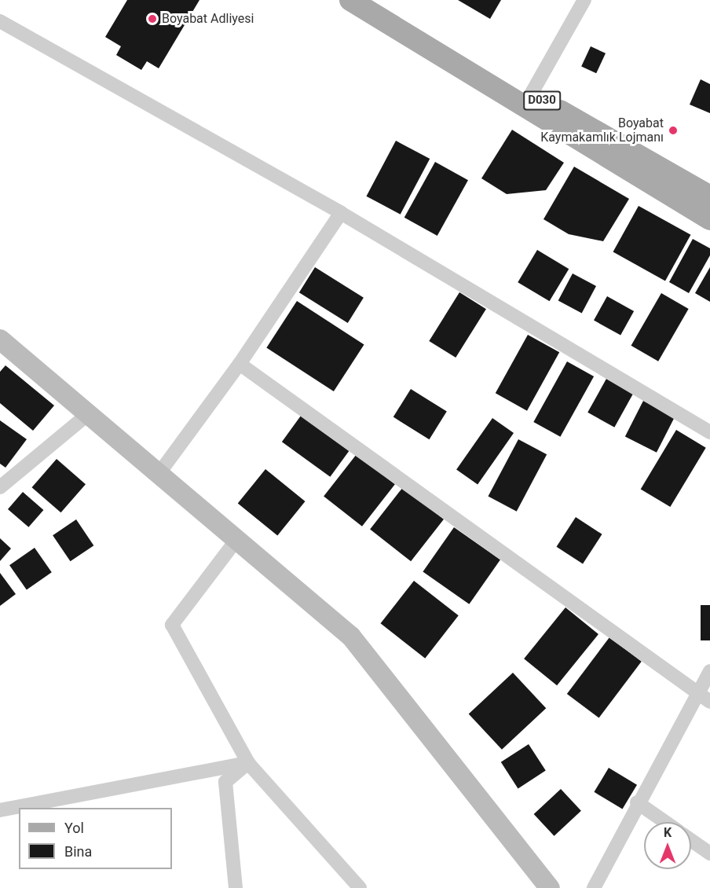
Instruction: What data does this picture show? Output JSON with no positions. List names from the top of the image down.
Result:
{
  "streets": {
    "main road": ["D030"]
  },
  "places": ["Boyabat Adliyesi", "Boyabat Kaymakamlık Lojmanı"],
  "legend": ["Yol", "Bina"],
  "north": "top"
}
